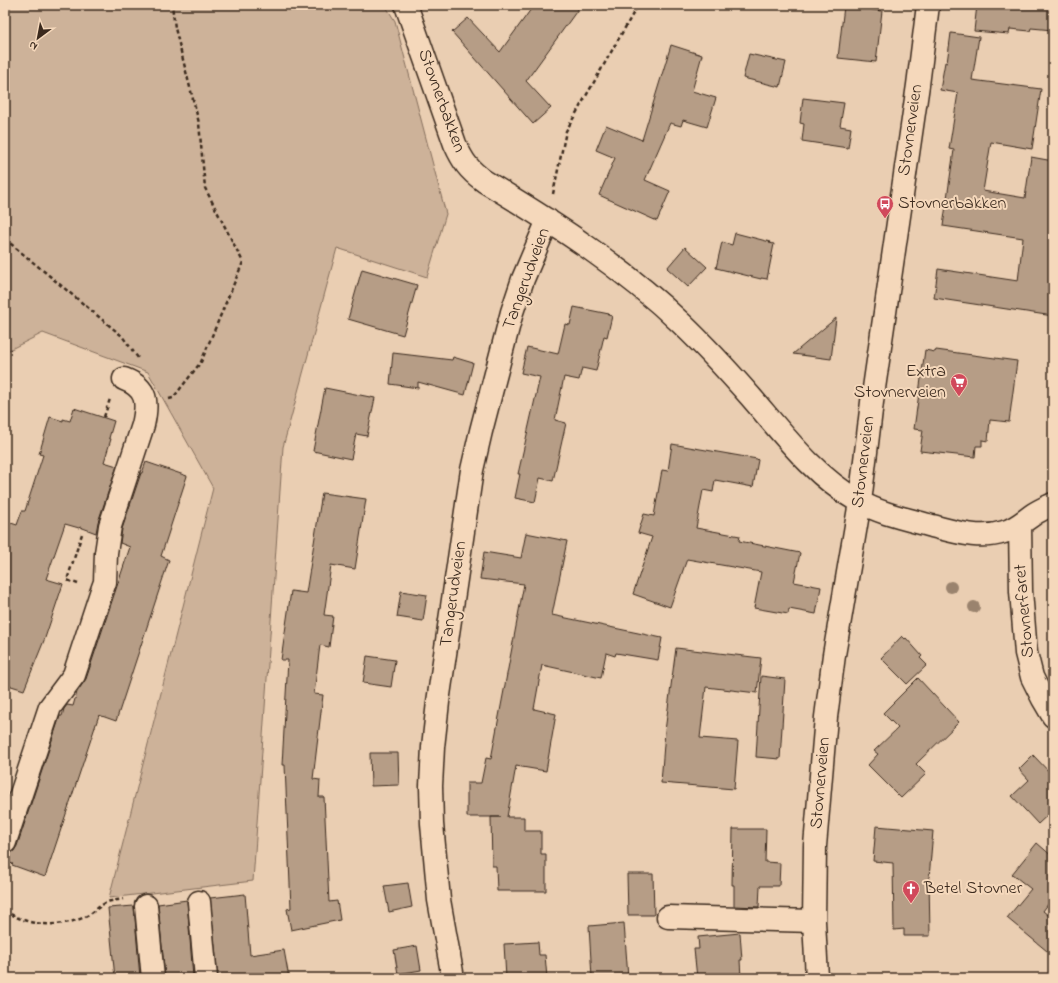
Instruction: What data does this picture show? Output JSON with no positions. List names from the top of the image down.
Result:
{
  "streets": {
    "street": [
      "Stovnerbakken",
      "Stovnerveien",
      "Tangerudveien",
      "Stovnerfaret"
    ]
  },
  "crossings": [
    ["Stovnerbakken", "Stovnerveien"],
    ["Stovnerbakken", "Tangerudveien"],
    ["Stovnerbakken", "Stovnerfaret"]
  ],
  "places": {
    "bus stop": ["Stovnerbakken"],
    "supermarket": ["Extra Stovnerveien"],
    "church": ["Betel Stovner"]
  },
  "north": "bottom left"
}
